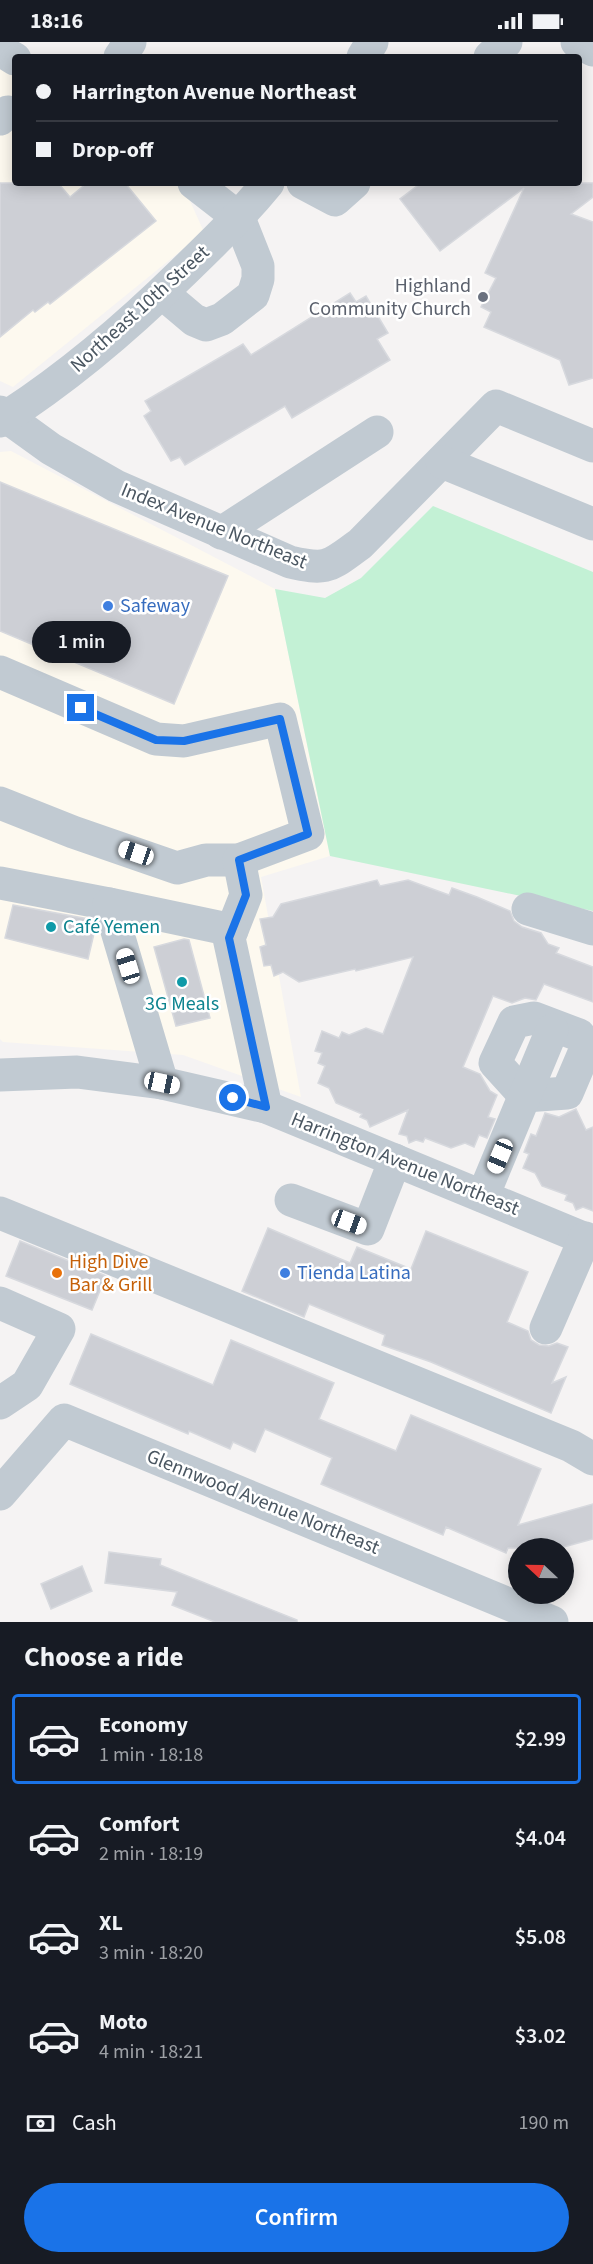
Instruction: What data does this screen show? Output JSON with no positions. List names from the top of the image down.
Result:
{
  "streets": {
    "street": [
      "Northeast 10th Street",
      "Index Avenue Northeast",
      "Harrington Avenue Northeast",
      "Glennwood Avenue Northeast"
    ]
  },
  "crossings": [
    ["Northeast 10th Street", "Index Avenue Northeast"]
  ],
  "places": [
    "Highland Community Church",
    "Safeway",
    "Café Yemen",
    "3G Meals",
    "High Dive Bar & Grill",
    "Tienda Latina"
  ],
  "north": "left",
  "page": {
    "status": "18:16",
    "banner": ["Harrington Avenue Northeast", "Drop-off"],
    "bubble": "1 min",
    "heading": "Choose a ride",
    "list": [
      {
        "name": "Economy",
        "note": "1 min · 18:18",
        "value": "$2.99"
      },
      {
        "name": "Comfort",
        "note": "2 min · 18:19",
        "value": "$4.04"
      },
      {
        "name": "XL",
        "note": "3 min · 18:20",
        "value": "$5.08"
      },
      {
        "name": "Moto",
        "note": "4 min · 18:21",
        "value": "$3.02"
      }
    ],
    "pay": ["Cash", "190 m"],
    "buttons": "Confirm"
  }
}
